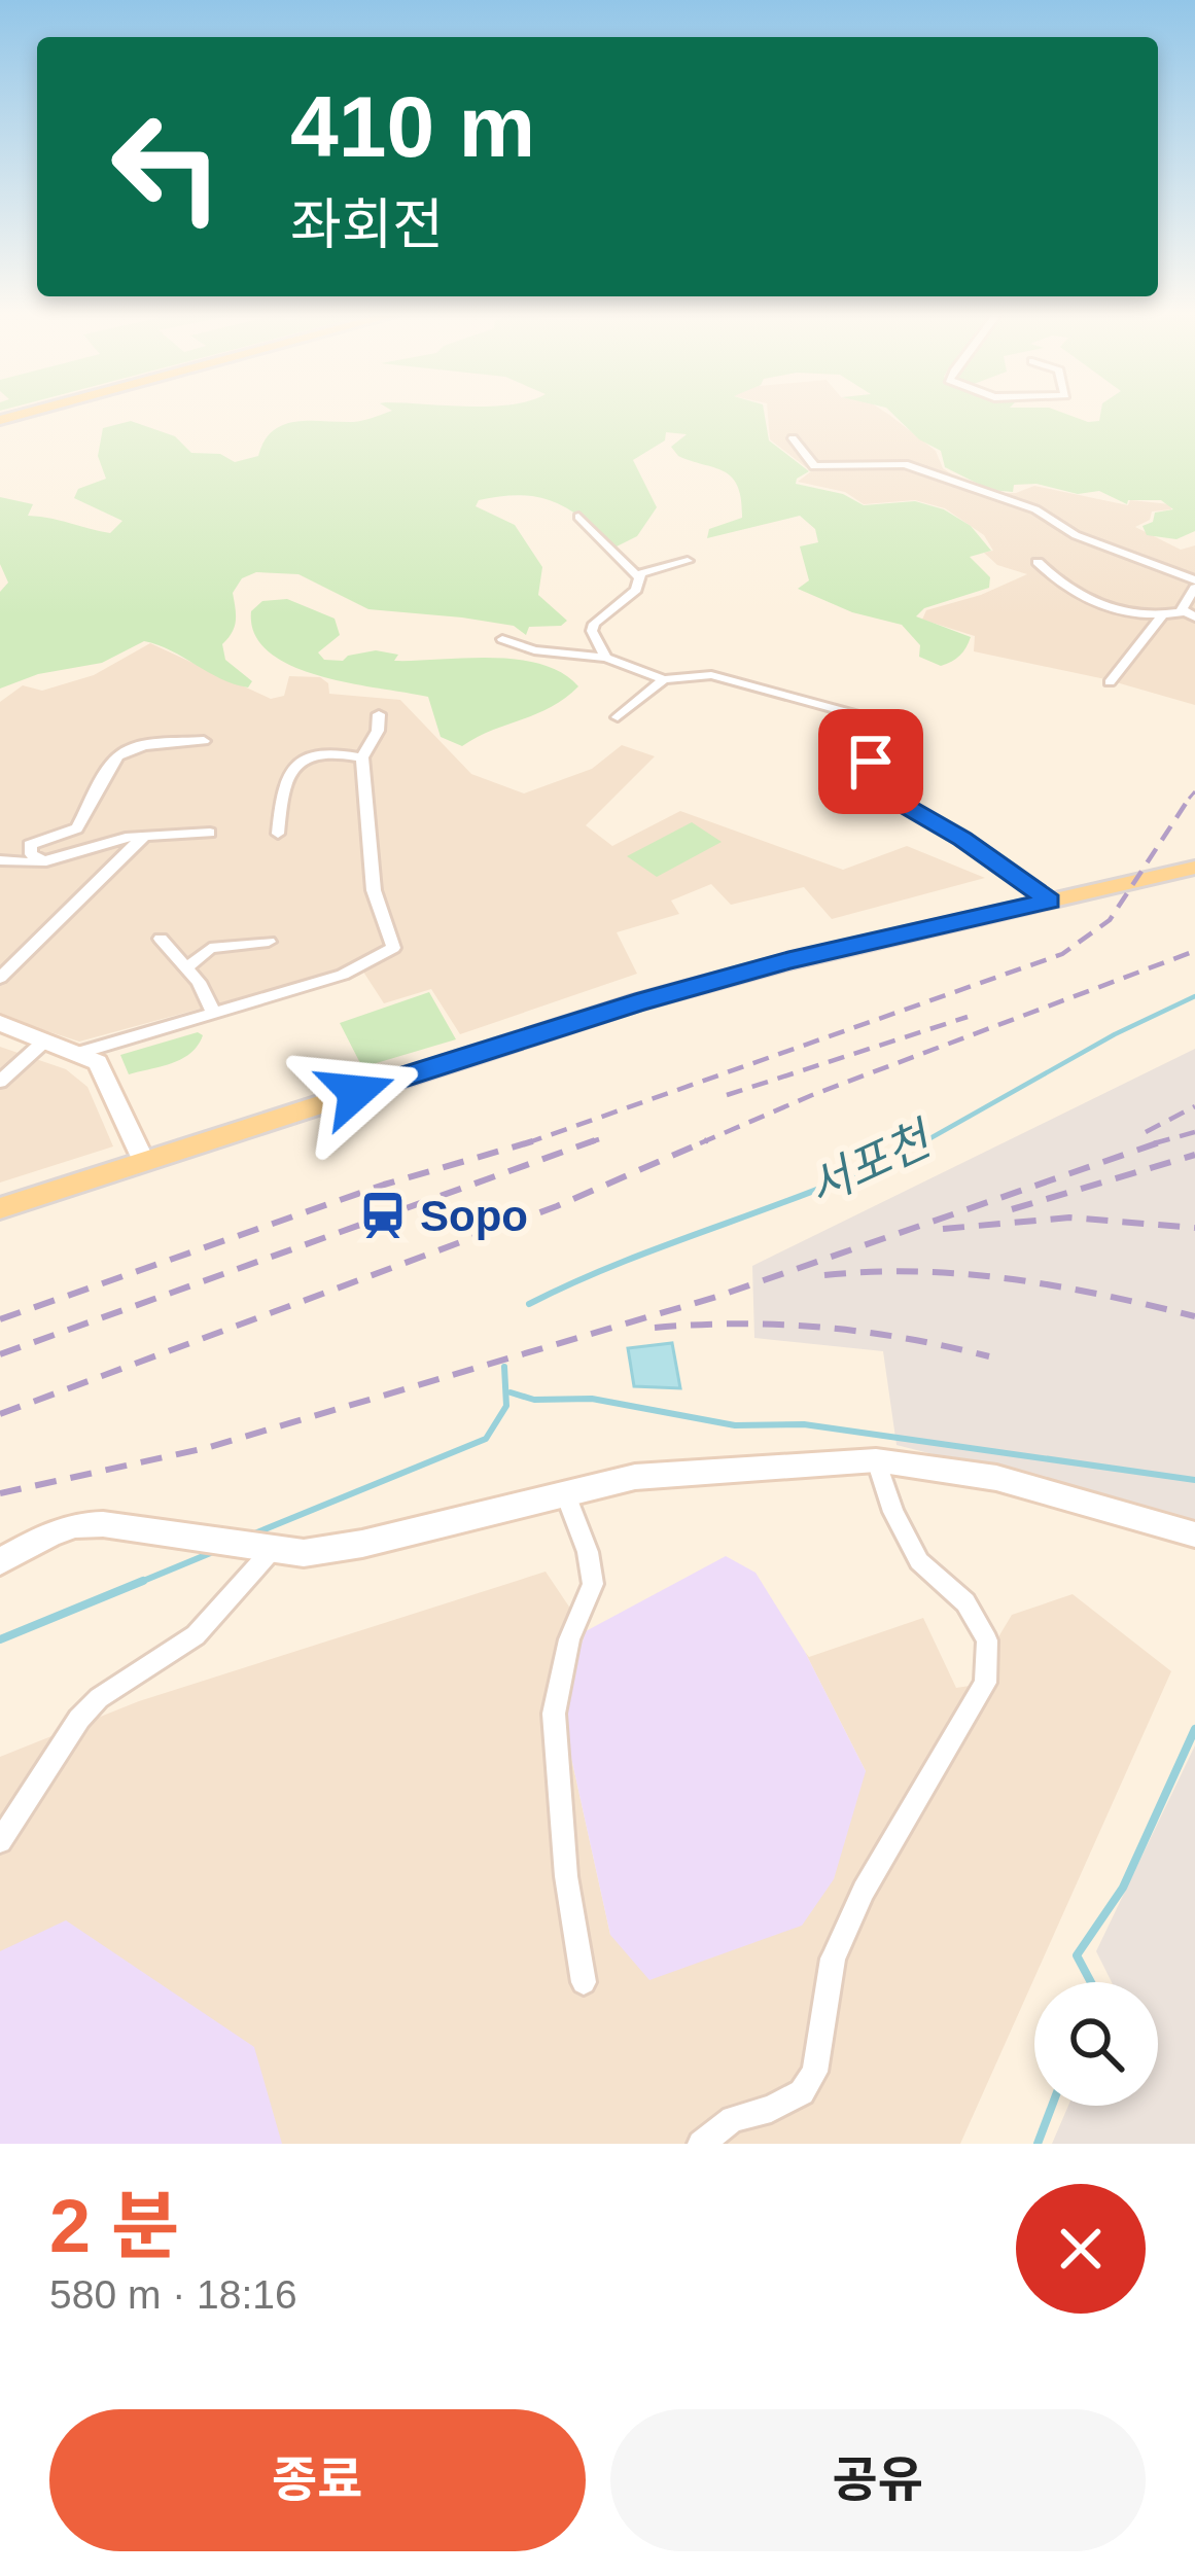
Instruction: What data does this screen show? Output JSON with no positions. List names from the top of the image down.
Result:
{
  "water": ["서포천"],
  "places": {
    "station": ["Sopo"]
  },
  "page": {
    "turn": ["410 m", "좌회전"],
    "heading": ["2 분", "580 m · 18:16"],
    "buttons": ["종료", "공유"]
  }
}
